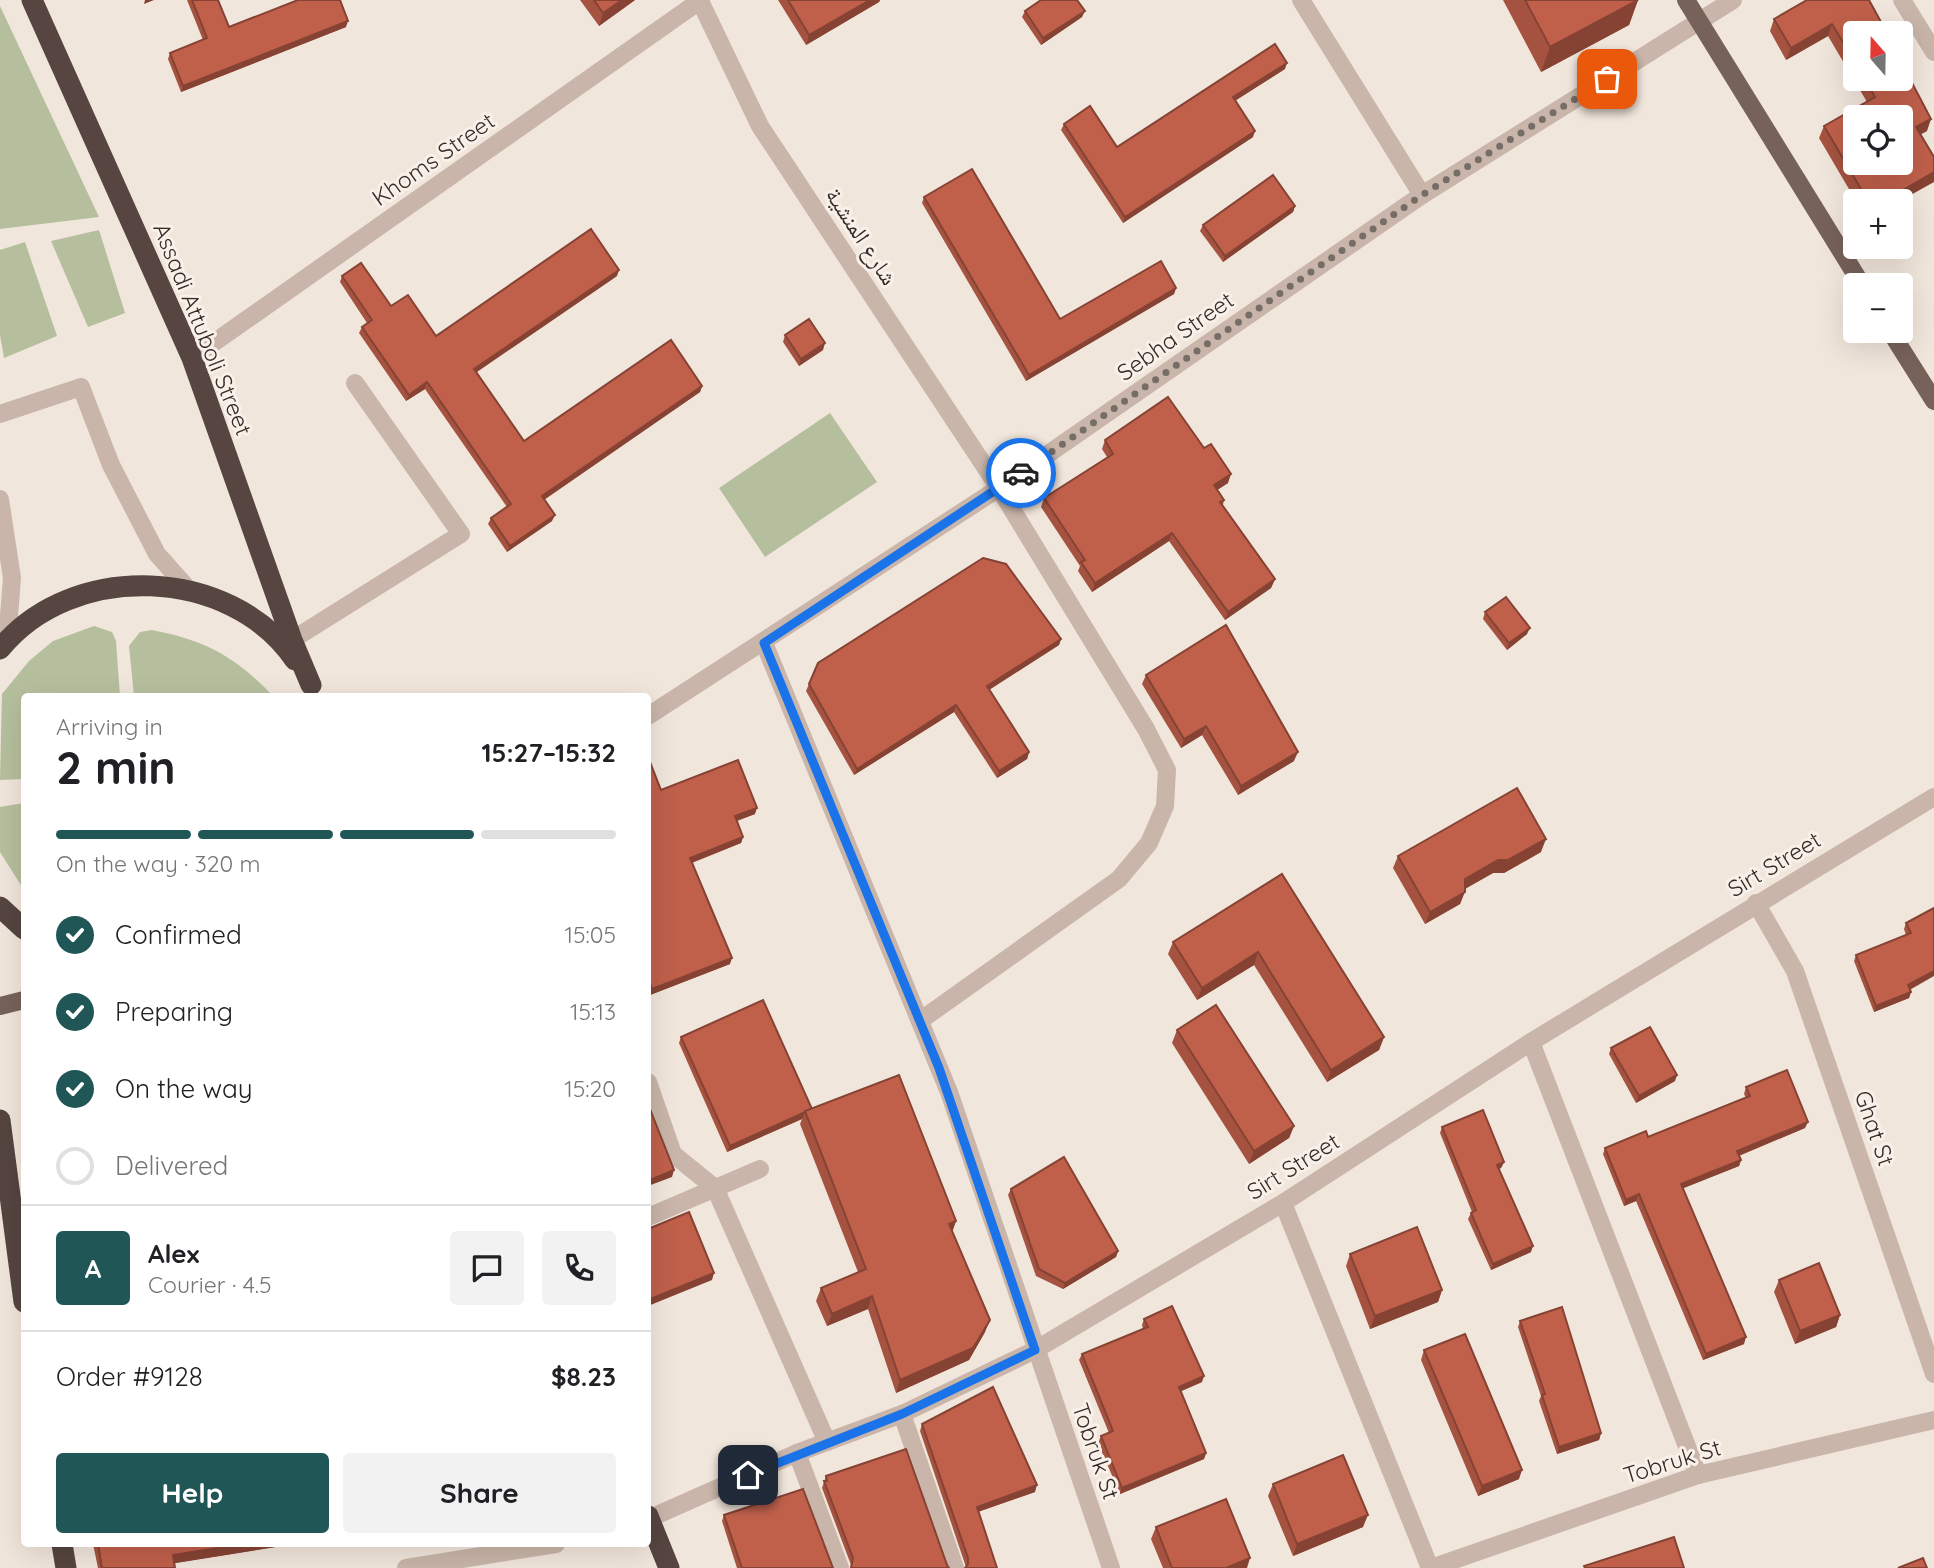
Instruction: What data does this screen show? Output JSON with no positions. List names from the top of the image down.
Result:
{
  "streets": {
    "highway": ["Assadi Attuboli Street"],
    "street": [
      "Khoms Street",
      "شارع المنشية",
      "Sebha Street",
      "Sirt Street",
      "Ghat St",
      "Tobruk St"
    ]
  },
  "crossings": [
    ["Khoms Street", "شارع المنشية"],
    ["Khoms Street", "Assadi Attuboli Street"],
    ["شارع المنشية", "Sebha Street"],
    ["شارع المنشية", "Tobruk St"],
    ["Sebha Street", "Tobruk St"],
    ["Sirt Street", "Ghat St"],
    ["Sirt Street", "Tobruk St"]
  ],
  "north": "top",
  "page": {
    "map_buttons": ["+", "−"],
    "heading": ["2 min", "Arriving in", "15:27–15:32"],
    "panel": [
      "Alex",
      "Courier · 4.5",
      "Order #9128",
      "$8.23"
    ],
    "bar": "On the way · 320 m",
    "list": [
      ["Confirmed", "15:05"],
      ["Preparing", "15:13"],
      ["On the way", "15:20"],
      "Delivered"
    ],
    "round": "A",
    "buttons": ["Help", "Share"]
  }
}
